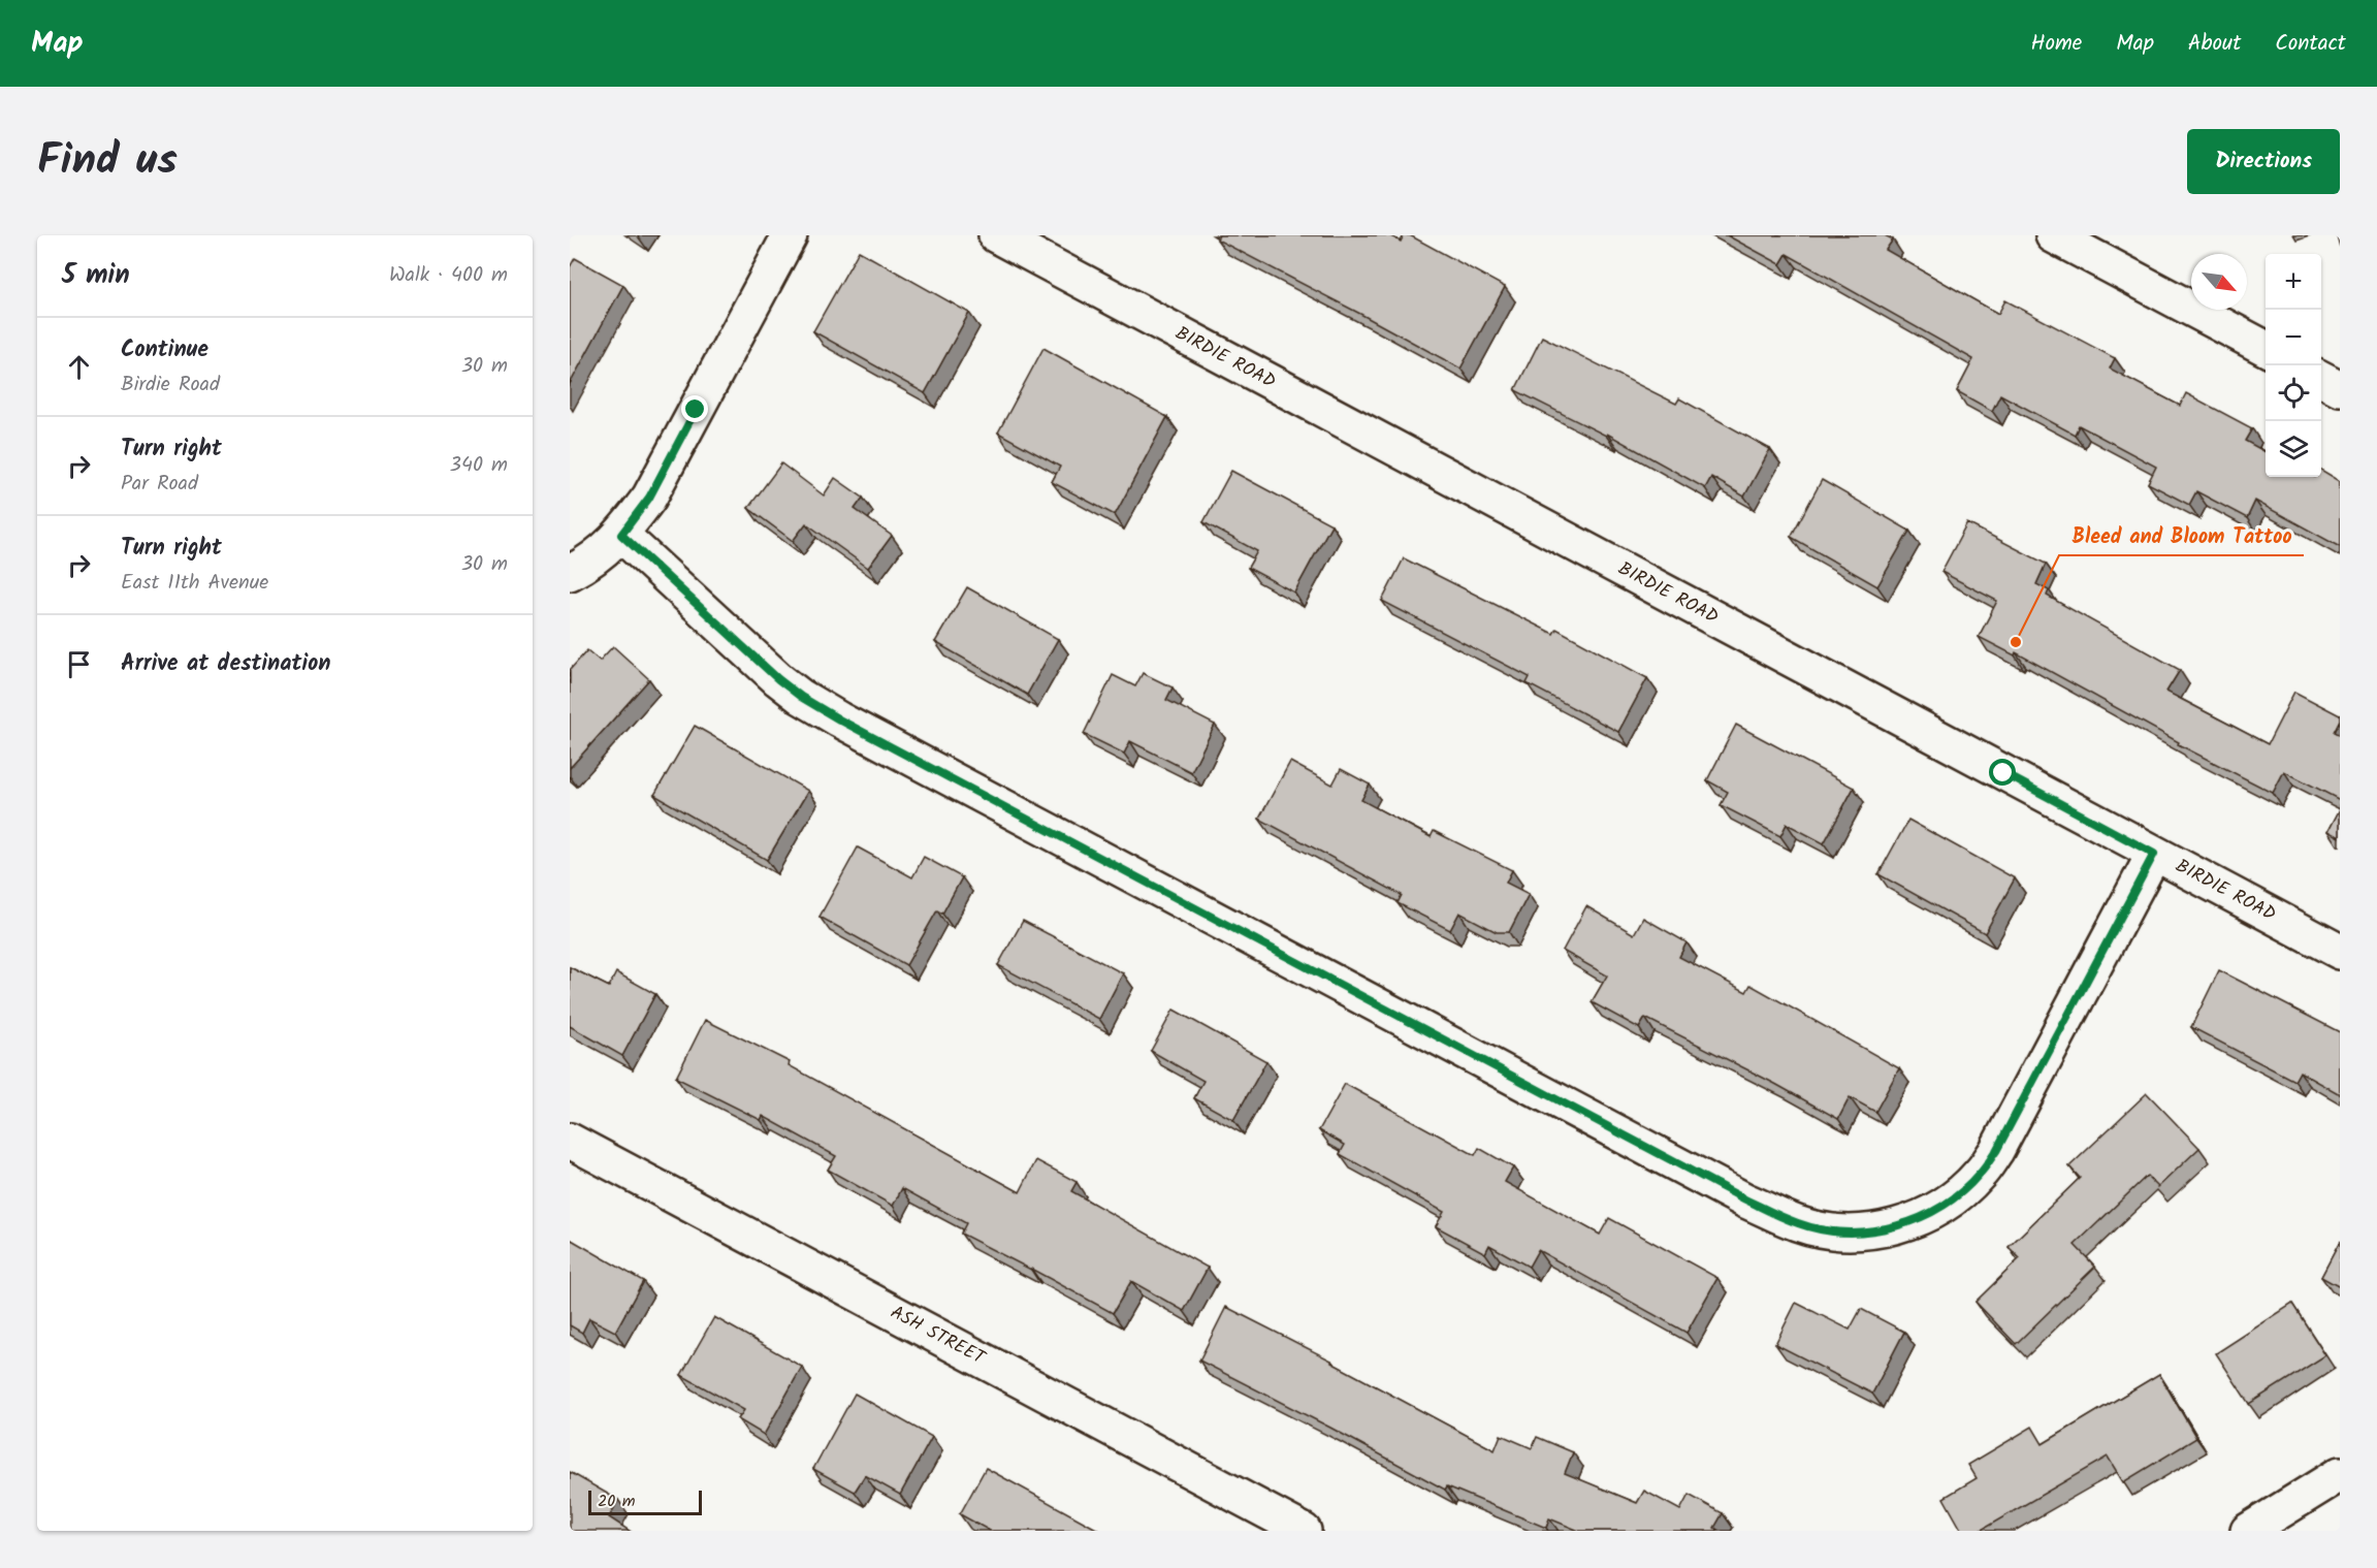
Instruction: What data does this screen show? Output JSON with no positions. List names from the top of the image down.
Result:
{
  "streets": {
    "street": ["BIRDIE ROAD", "ASH STREET"]
  },
  "places": ["Bleed and Bloom Tattoo"],
  "scale_bar": "20 m",
  "north": "bottom right",
  "page": {
    "header": "Map",
    "nav": [
      "Home",
      "Map",
      "About",
      "Contact"
    ],
    "title": "Find us",
    "buttons": "Directions",
    "heading": ["5 min", "Walk · 400 m"],
    "map_buttons": ["+", "−"],
    "list": [
      ["Continue", "Birdie Road", "30 m"],
      ["Turn right", "Par Road", "340 m"],
      ["Turn right", "East 11th Avenue", "30 m"],
      "Arrive at destination"
    ],
    "scale": "20 m"
  }
}
